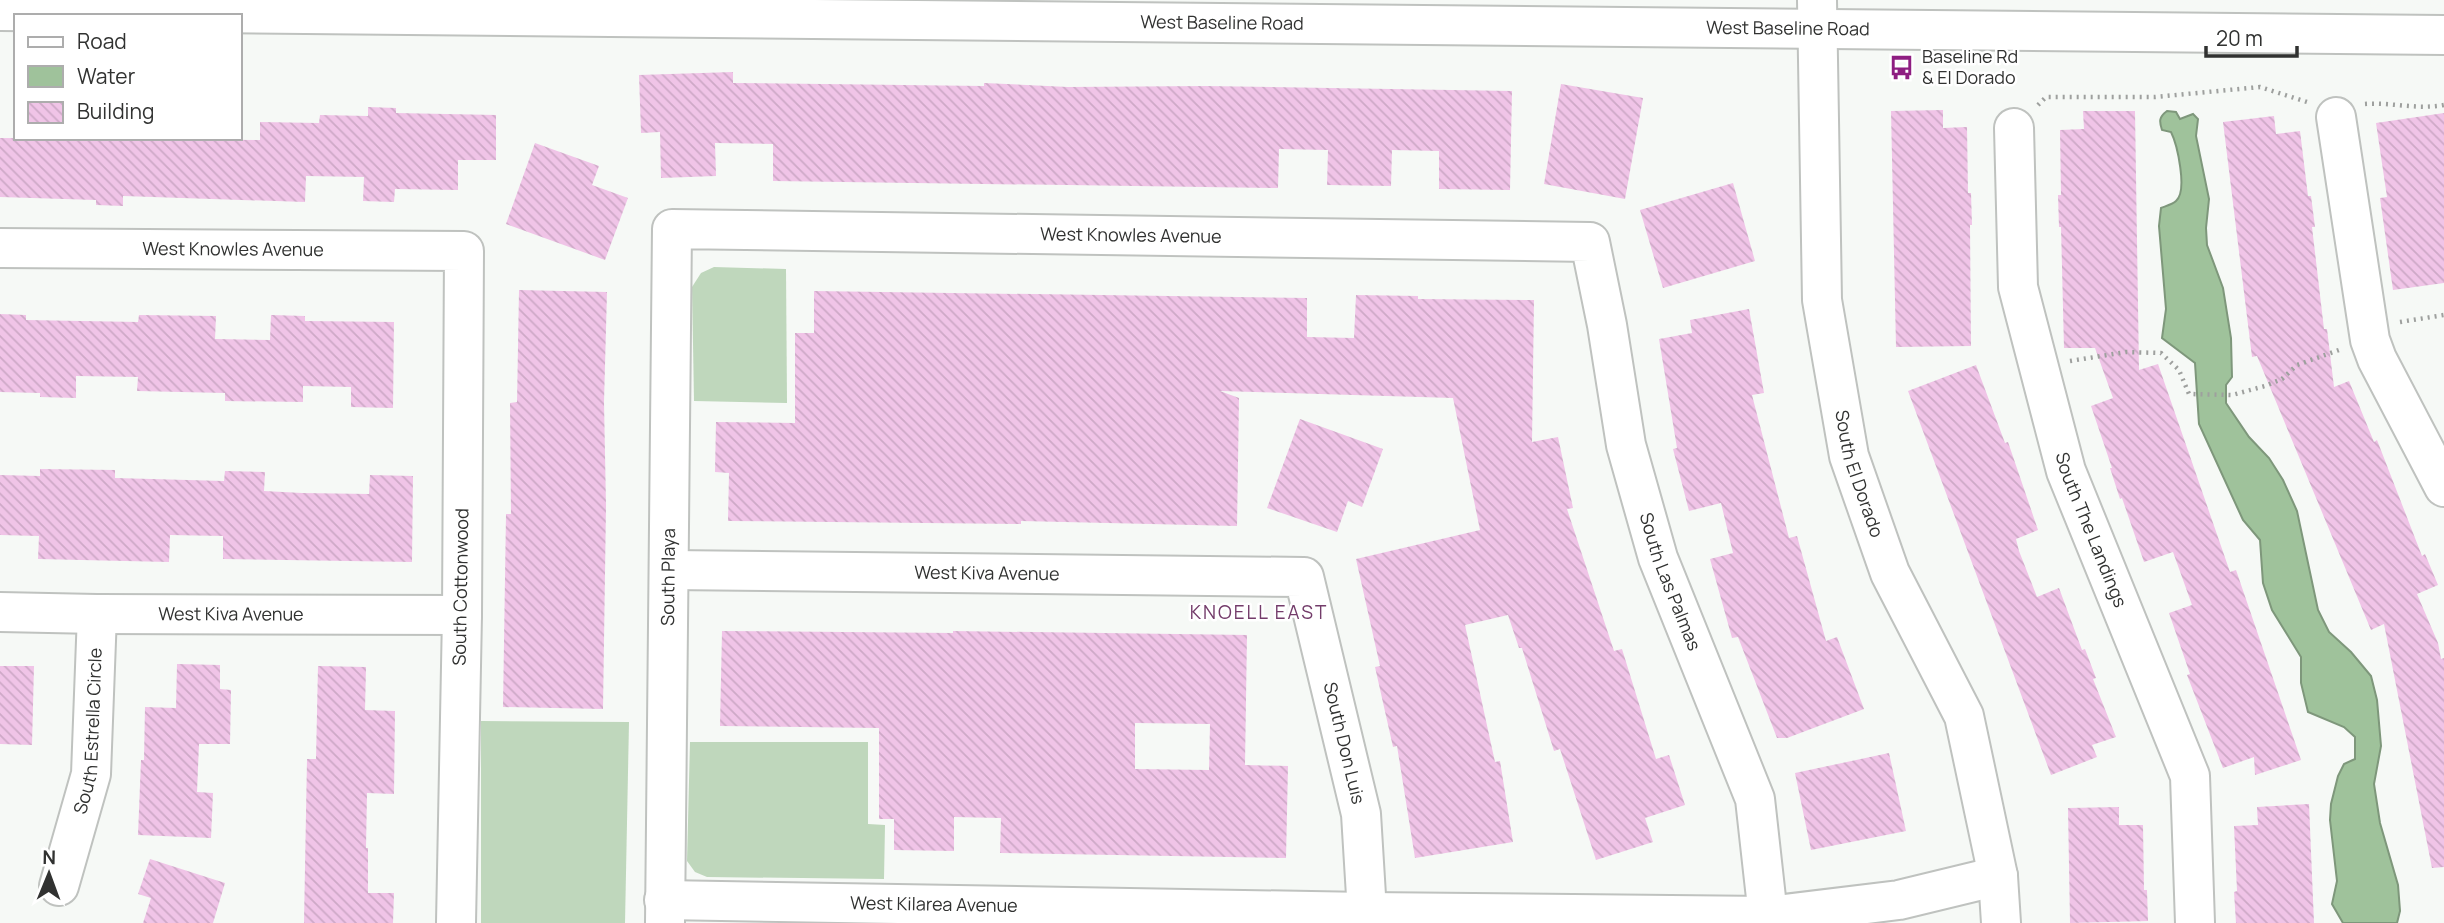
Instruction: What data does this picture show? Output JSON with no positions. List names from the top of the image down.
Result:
{
  "streets": {
    "street": [
      "West Baseline Road",
      "West Knowles Avenue",
      "South El Dorado",
      "South The Landings",
      "West Kiva Avenue",
      "South Playa",
      "South Las Palmas",
      "South Cottonwood",
      "South Estrella Circle",
      "South Don Luis",
      "West Kilarea Avenue"
    ]
  },
  "crossings": [
    ["West Baseline Road", "South El Dorado"],
    ["West Knowles Avenue", "South Playa"],
    ["West Knowles Avenue", "South Las Palmas"],
    ["West Knowles Avenue", "South Cottonwood"],
    ["South El Dorado", "West Kilarea Avenue"],
    ["West Kiva Avenue", "South Playa"],
    ["West Kiva Avenue", "South Cottonwood"],
    ["West Kiva Avenue", "South Estrella Circle"],
    ["West Kiva Avenue", "South Don Luis"],
    ["South Playa", "West Kilarea Avenue"],
    ["South Las Palmas", "West Kilarea Avenue"],
    ["South Don Luis", "West Kilarea Avenue"]
  ],
  "districts": ["KNOELL EAST"],
  "places": {
    "bus stop": ["Baseline Rd & El Dorado"]
  },
  "legend": ["Road", "Water", "Building"],
  "scale_bar": "20 m",
  "north": "top"
}
